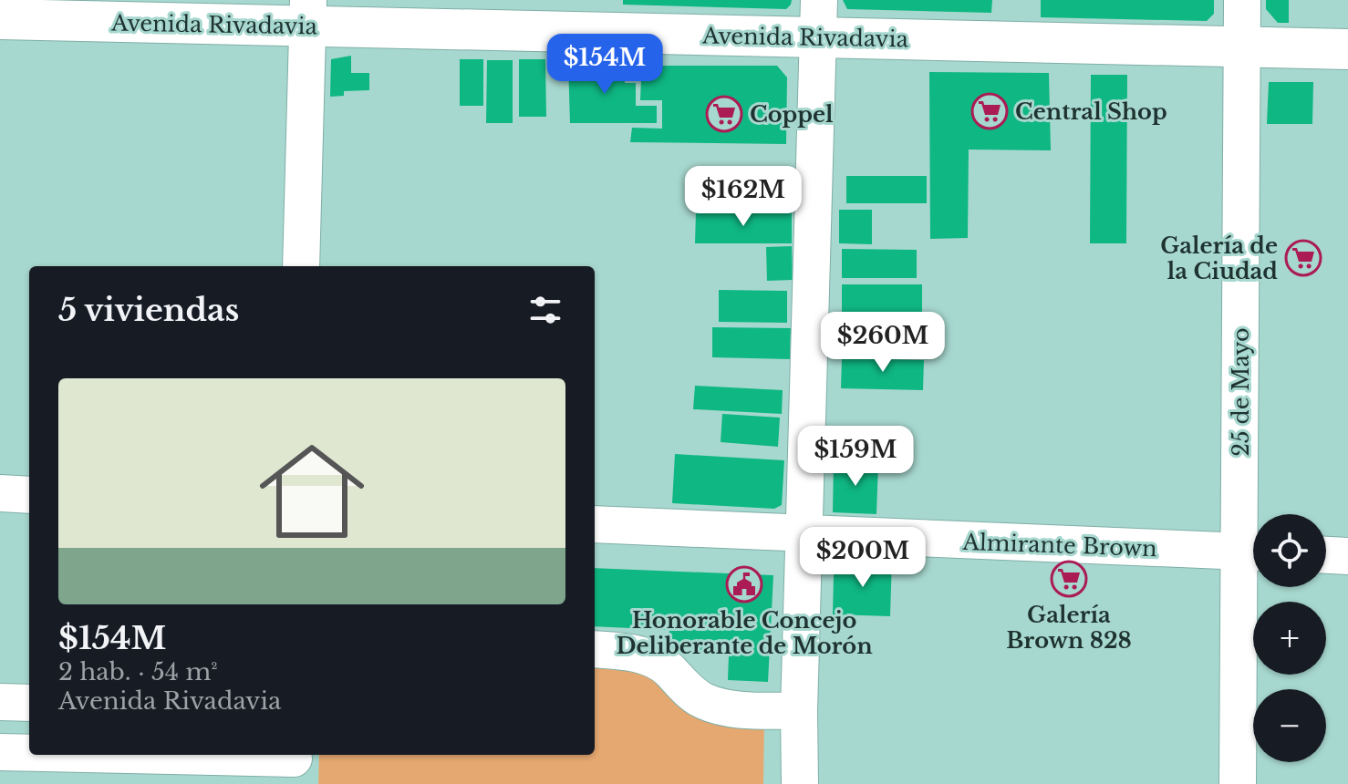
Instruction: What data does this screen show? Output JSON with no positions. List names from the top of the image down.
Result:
{
  "streets": {
    "main road": ["Avenida Rivadavia"],
    "street": ["25 de Mayo", "Almirante Brown"]
  },
  "crossings": [
    ["Avenida Rivadavia", "25 de Mayo"],
    ["25 de Mayo", "Almirante Brown"]
  ],
  "places": {
    "supermarket": [
      "Central Shop",
      "Coppel",
      "Galería de la Ciudad",
      "Galería Brown 828"
    ],
    "public building": ["Honorable Concejo Deliberante de Morón"]
  },
  "page": {
    "price": [
      "$154M",
      "$162M",
      "$260M",
      "$159M",
      "$200M"
    ],
    "heading": "5 viviendas",
    "list": [
      {
        "name": "$154M",
        "note": "2 hab. · 54 m² · Avenida Rivadavia"
      }
    ],
    "map_buttons": ["+", "−"]
  }
}
